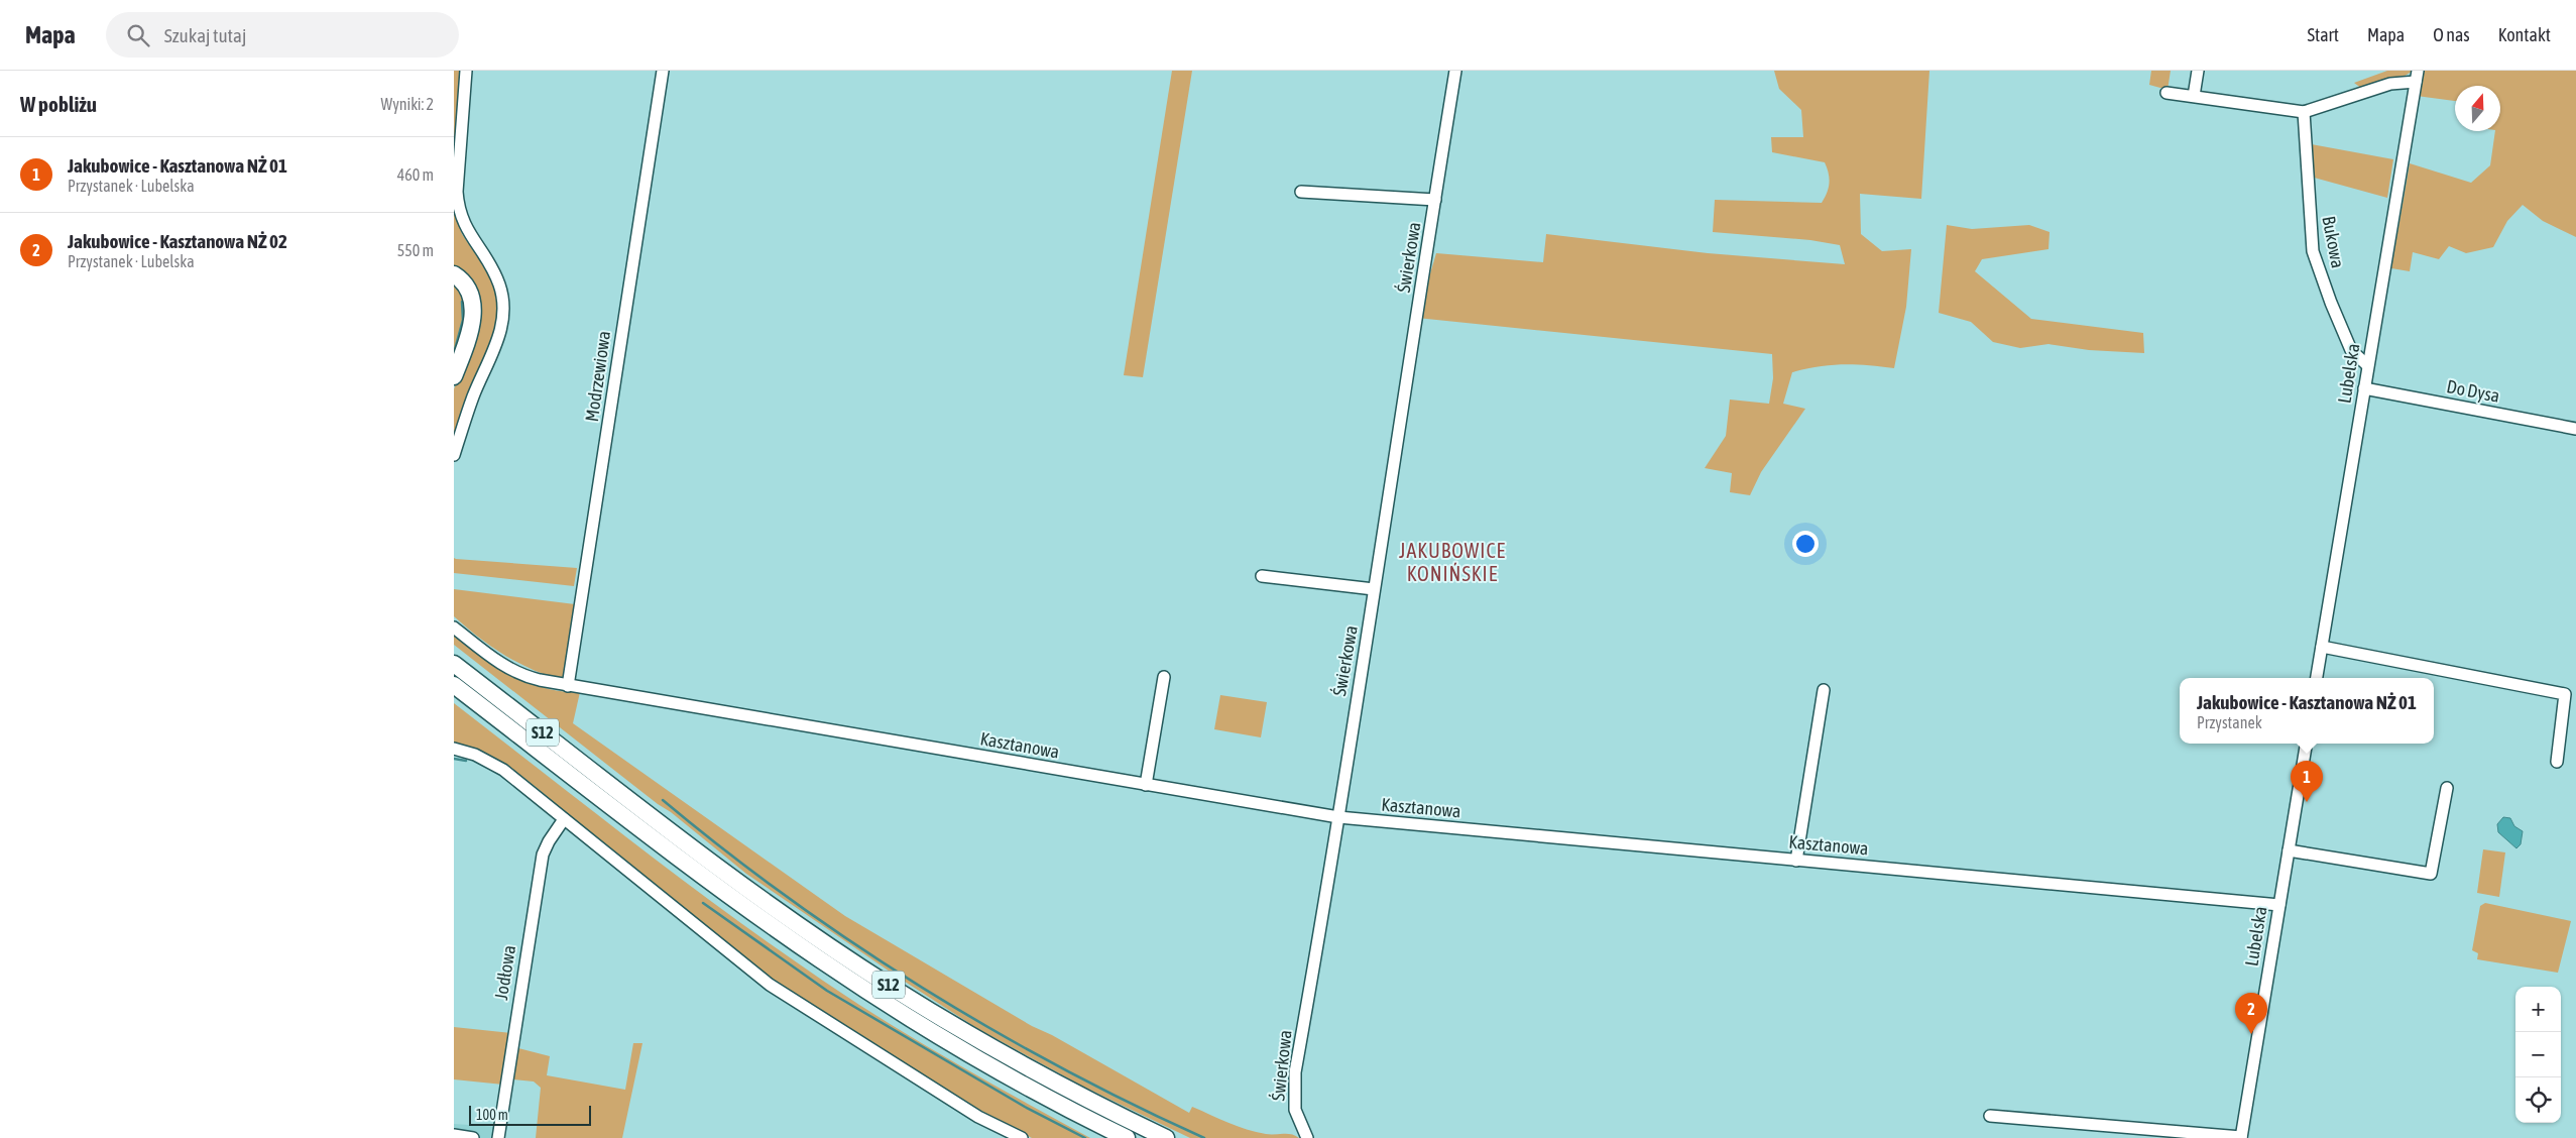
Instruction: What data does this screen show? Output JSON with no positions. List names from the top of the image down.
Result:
{
  "streets": {
    "highway": ["S12"],
    "street": [
      "Bukowa",
      "Świerkowa",
      "Lubelska",
      "Modrzewiowa",
      "Do Dysa",
      "Kasztanowa",
      "Jodłowa"
    ]
  },
  "crossings": [
    ["Bukowa", "Lubelska"],
    ["Świerkowa", "Kasztanowa"],
    ["Lubelska", "Do Dysa"],
    ["Lubelska", "Kasztanowa"],
    ["Modrzewiowa", "Kasztanowa"]
  ],
  "districts": ["JAKUBOWICE KONIŃSKIE"],
  "scale_bar": "100 m",
  "north": "top",
  "page": {
    "header": "Mapa",
    "search": "Szukaj tutaj",
    "nav": [
      "Start",
      "Mapa",
      "O nas",
      "Kontakt"
    ],
    "heading": ["W pobliżu", "Wyniki: 2"],
    "list": [
      {
        "mark": "1",
        "name": "Jakubowice - Kasztanowa NŻ 01",
        "note": "Przystanek · Lubelska",
        "value": "460 m"
      },
      {
        "mark": "2",
        "name": "Jakubowice - Kasztanowa NŻ 02",
        "note": "Przystanek · Lubelska",
        "value": "550 m"
      }
    ],
    "popup": ["Jakubowice - Kasztanowa NŻ 01", "Przystanek"],
    "pins": ["1", "2"],
    "map_buttons": ["+", "−"],
    "scale": "100 m"
  }
}
